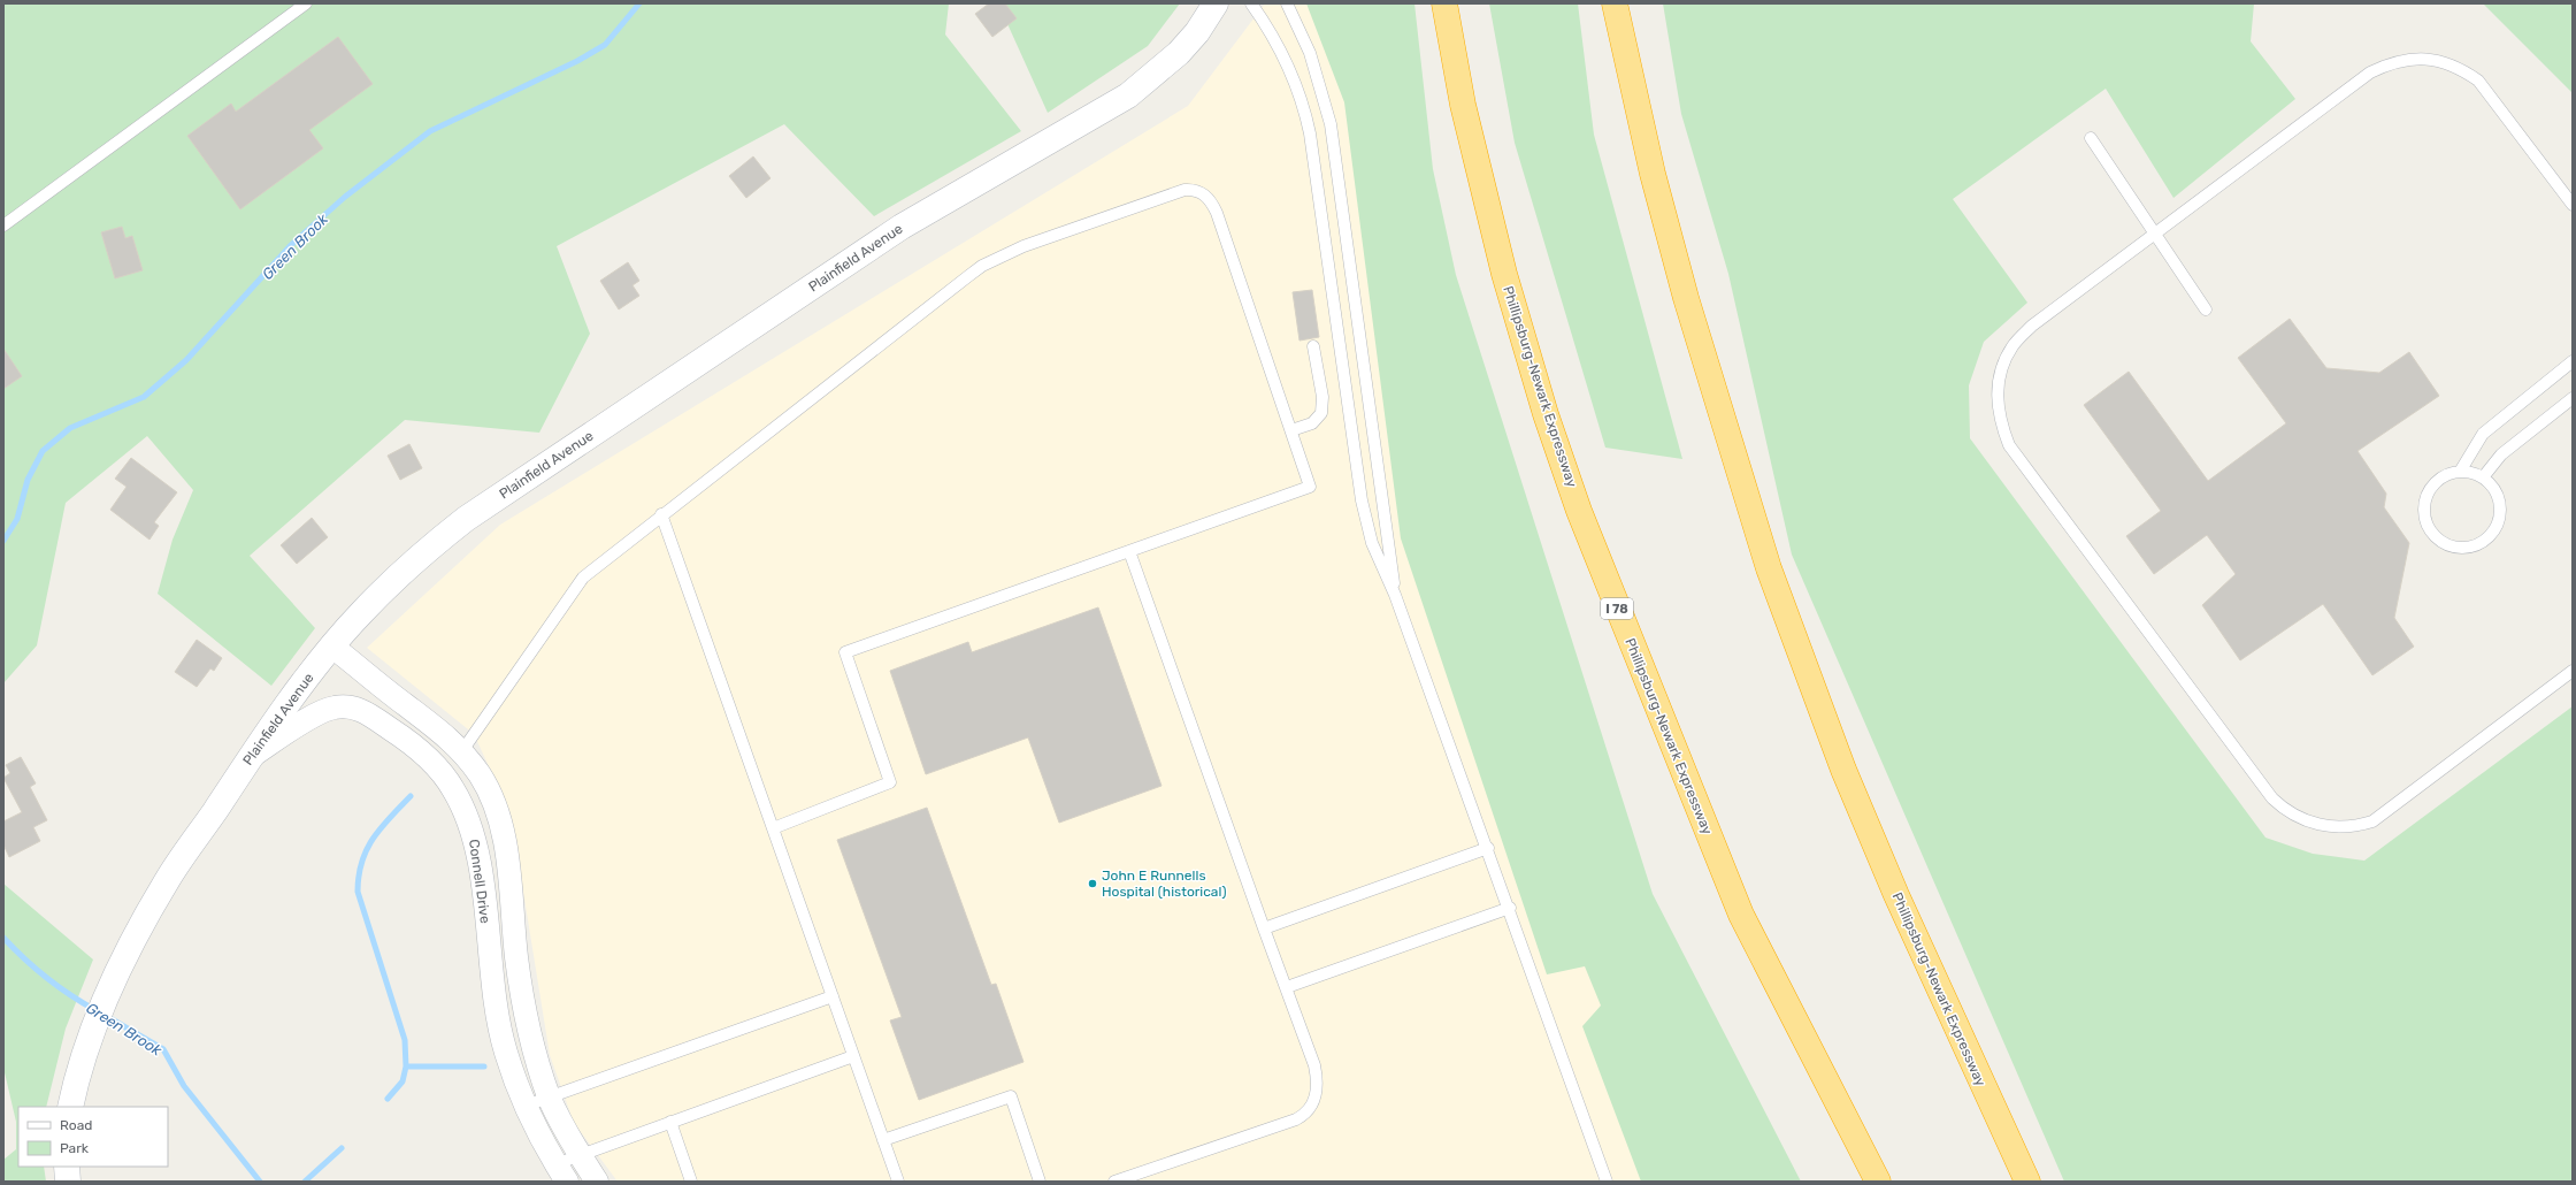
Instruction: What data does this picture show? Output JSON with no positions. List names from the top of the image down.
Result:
{
  "streets": {
    "highway": ["Phillipsburg-Newark Expressway", "I 78"],
    "main road": ["Plainfield Avenue"],
    "street": ["Connell Drive"]
  },
  "crossings": [
    ["Plainfield Avenue", "Connell Drive"]
  ],
  "water": ["Green Brook"],
  "places": ["John E Runnells Hospital (historical)"],
  "legend": ["Road", "Park"]
}
